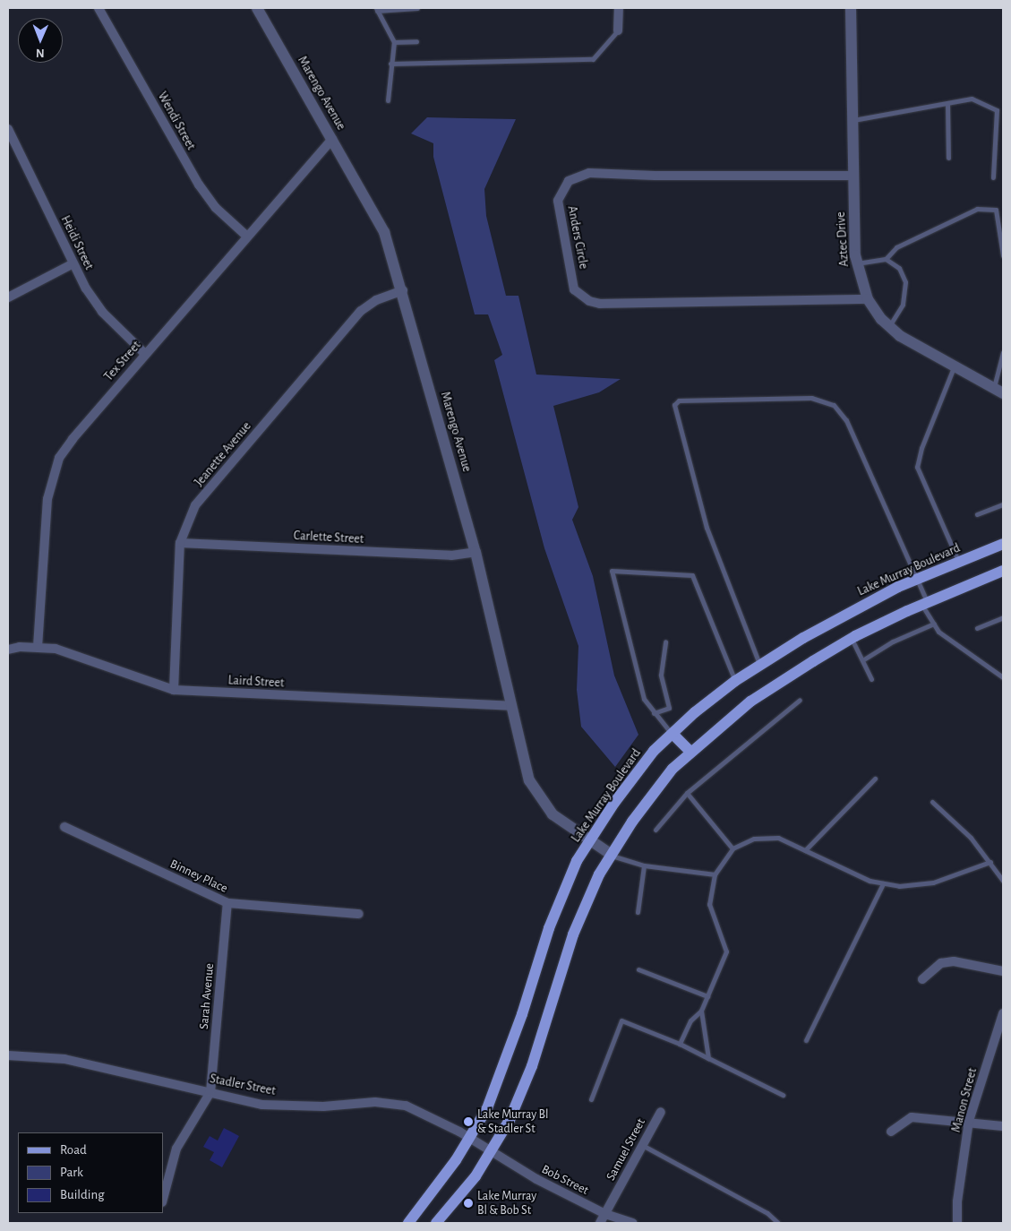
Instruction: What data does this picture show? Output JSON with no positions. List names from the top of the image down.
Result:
{
  "streets": {
    "main road": ["Lake Murray Boulevard"],
    "street": [
      "Marengo Avenue",
      "Wendi Street",
      "Anders Circle",
      "Aztec Drive",
      "Heidi Street",
      "Tex Street",
      "Jeanette Avenue",
      "Carlette Street",
      "Laird Street",
      "Binney Place",
      "Sarah Avenue",
      "Stadler Street",
      "Manon Street",
      "Samuel Street",
      "Bob Street"
    ]
  },
  "crossings": [
    ["Marengo Avenue", "Tex Street"],
    ["Marengo Avenue", "Jeanette Avenue"],
    ["Marengo Avenue", "Carlette Street"],
    ["Marengo Avenue", "Lake Murray Boulevard"],
    ["Marengo Avenue", "Laird Street"],
    ["Wendi Street", "Tex Street"],
    ["Anders Circle", "Aztec Drive"],
    ["Heidi Street", "Tex Street"],
    ["Tex Street", "Laird Street"],
    ["Jeanette Avenue", "Carlette Street"],
    ["Jeanette Avenue", "Laird Street"],
    ["Lake Murray Boulevard", "Stadler Street"],
    ["Binney Place", "Sarah Avenue"],
    ["Sarah Avenue", "Stadler Street"],
    ["Stadler Street", "Bob Street"],
    ["Samuel Street", "Bob Street"]
  ],
  "places": ["Lake Murray Bl & Stadler St", "Lake Murray Bl & Bob St"],
  "legend": ["Road", "Park", "Building"],
  "north": "bottom"
}
